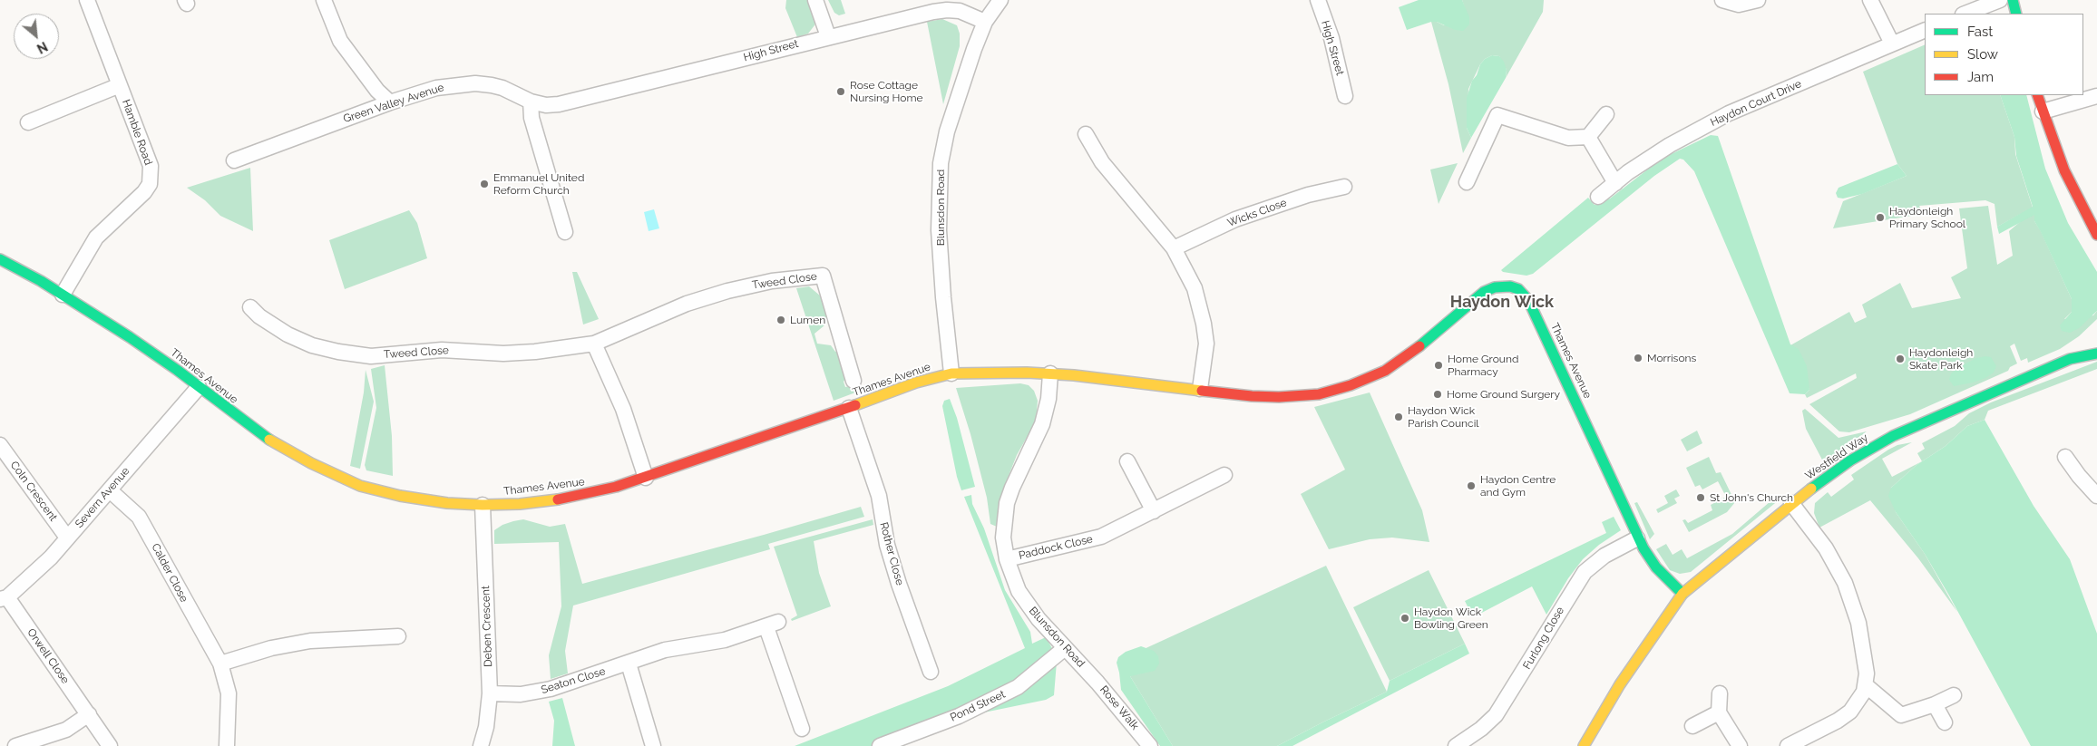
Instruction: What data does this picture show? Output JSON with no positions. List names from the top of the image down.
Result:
{
  "streets": {
    "street": [
      "High Street",
      "Green Valley Avenue",
      "Haydon Court Drive",
      "Hamble Road",
      "Blunsdon Road",
      "Wicks Close",
      "Tweed Close",
      "Thames Avenue",
      "Westfield Way",
      "Coln Crescent",
      "Severn Avenue",
      "Paddock Close",
      "Rother Close",
      "Calder Close",
      "Deben Crescent",
      "Furlong Close",
      "Orwell Close",
      "Seaton Close",
      "Pond Street",
      "Rose Walk"
    ]
  },
  "crossings": [
    ["High Street", "Green Valley Avenue"],
    ["High Street", "Blunsdon Road"],
    ["Hamble Road", "Thames Avenue"],
    ["Blunsdon Road", "Thames Avenue"],
    ["Blunsdon Road", "Paddock Close"],
    ["Blunsdon Road", "Pond Street"],
    ["Blunsdon Road", "Rose Walk"],
    ["Thames Avenue", "Westfield Way"],
    ["Thames Avenue", "Severn Avenue"],
    ["Thames Avenue", "Rother Close"],
    ["Thames Avenue", "Deben Crescent"],
    ["Thames Avenue", "Furlong Close"],
    ["Coln Crescent", "Severn Avenue"],
    ["Severn Avenue", "Calder Close"],
    ["Severn Avenue", "Orwell Close"],
    ["Deben Crescent", "Seaton Close"]
  ],
  "districts": ["Haydon Wick"],
  "places": [
    "Rose Cottage Nursing Home",
    "Emmanuel United Reform Church",
    "Haydonleigh Primary School",
    "Lumen",
    "Morrisons",
    "Haydonleigh Skate Park",
    "Home Ground Pharmacy",
    "Home Ground Surgery",
    "Haydon Wick Parish Council",
    "Haydon Centre and Gym",
    "St John's Church",
    "Haydon Wick Bowling Green"
  ],
  "legend": ["Fast", "Slow", "Jam"],
  "north": "bottom right"
}
